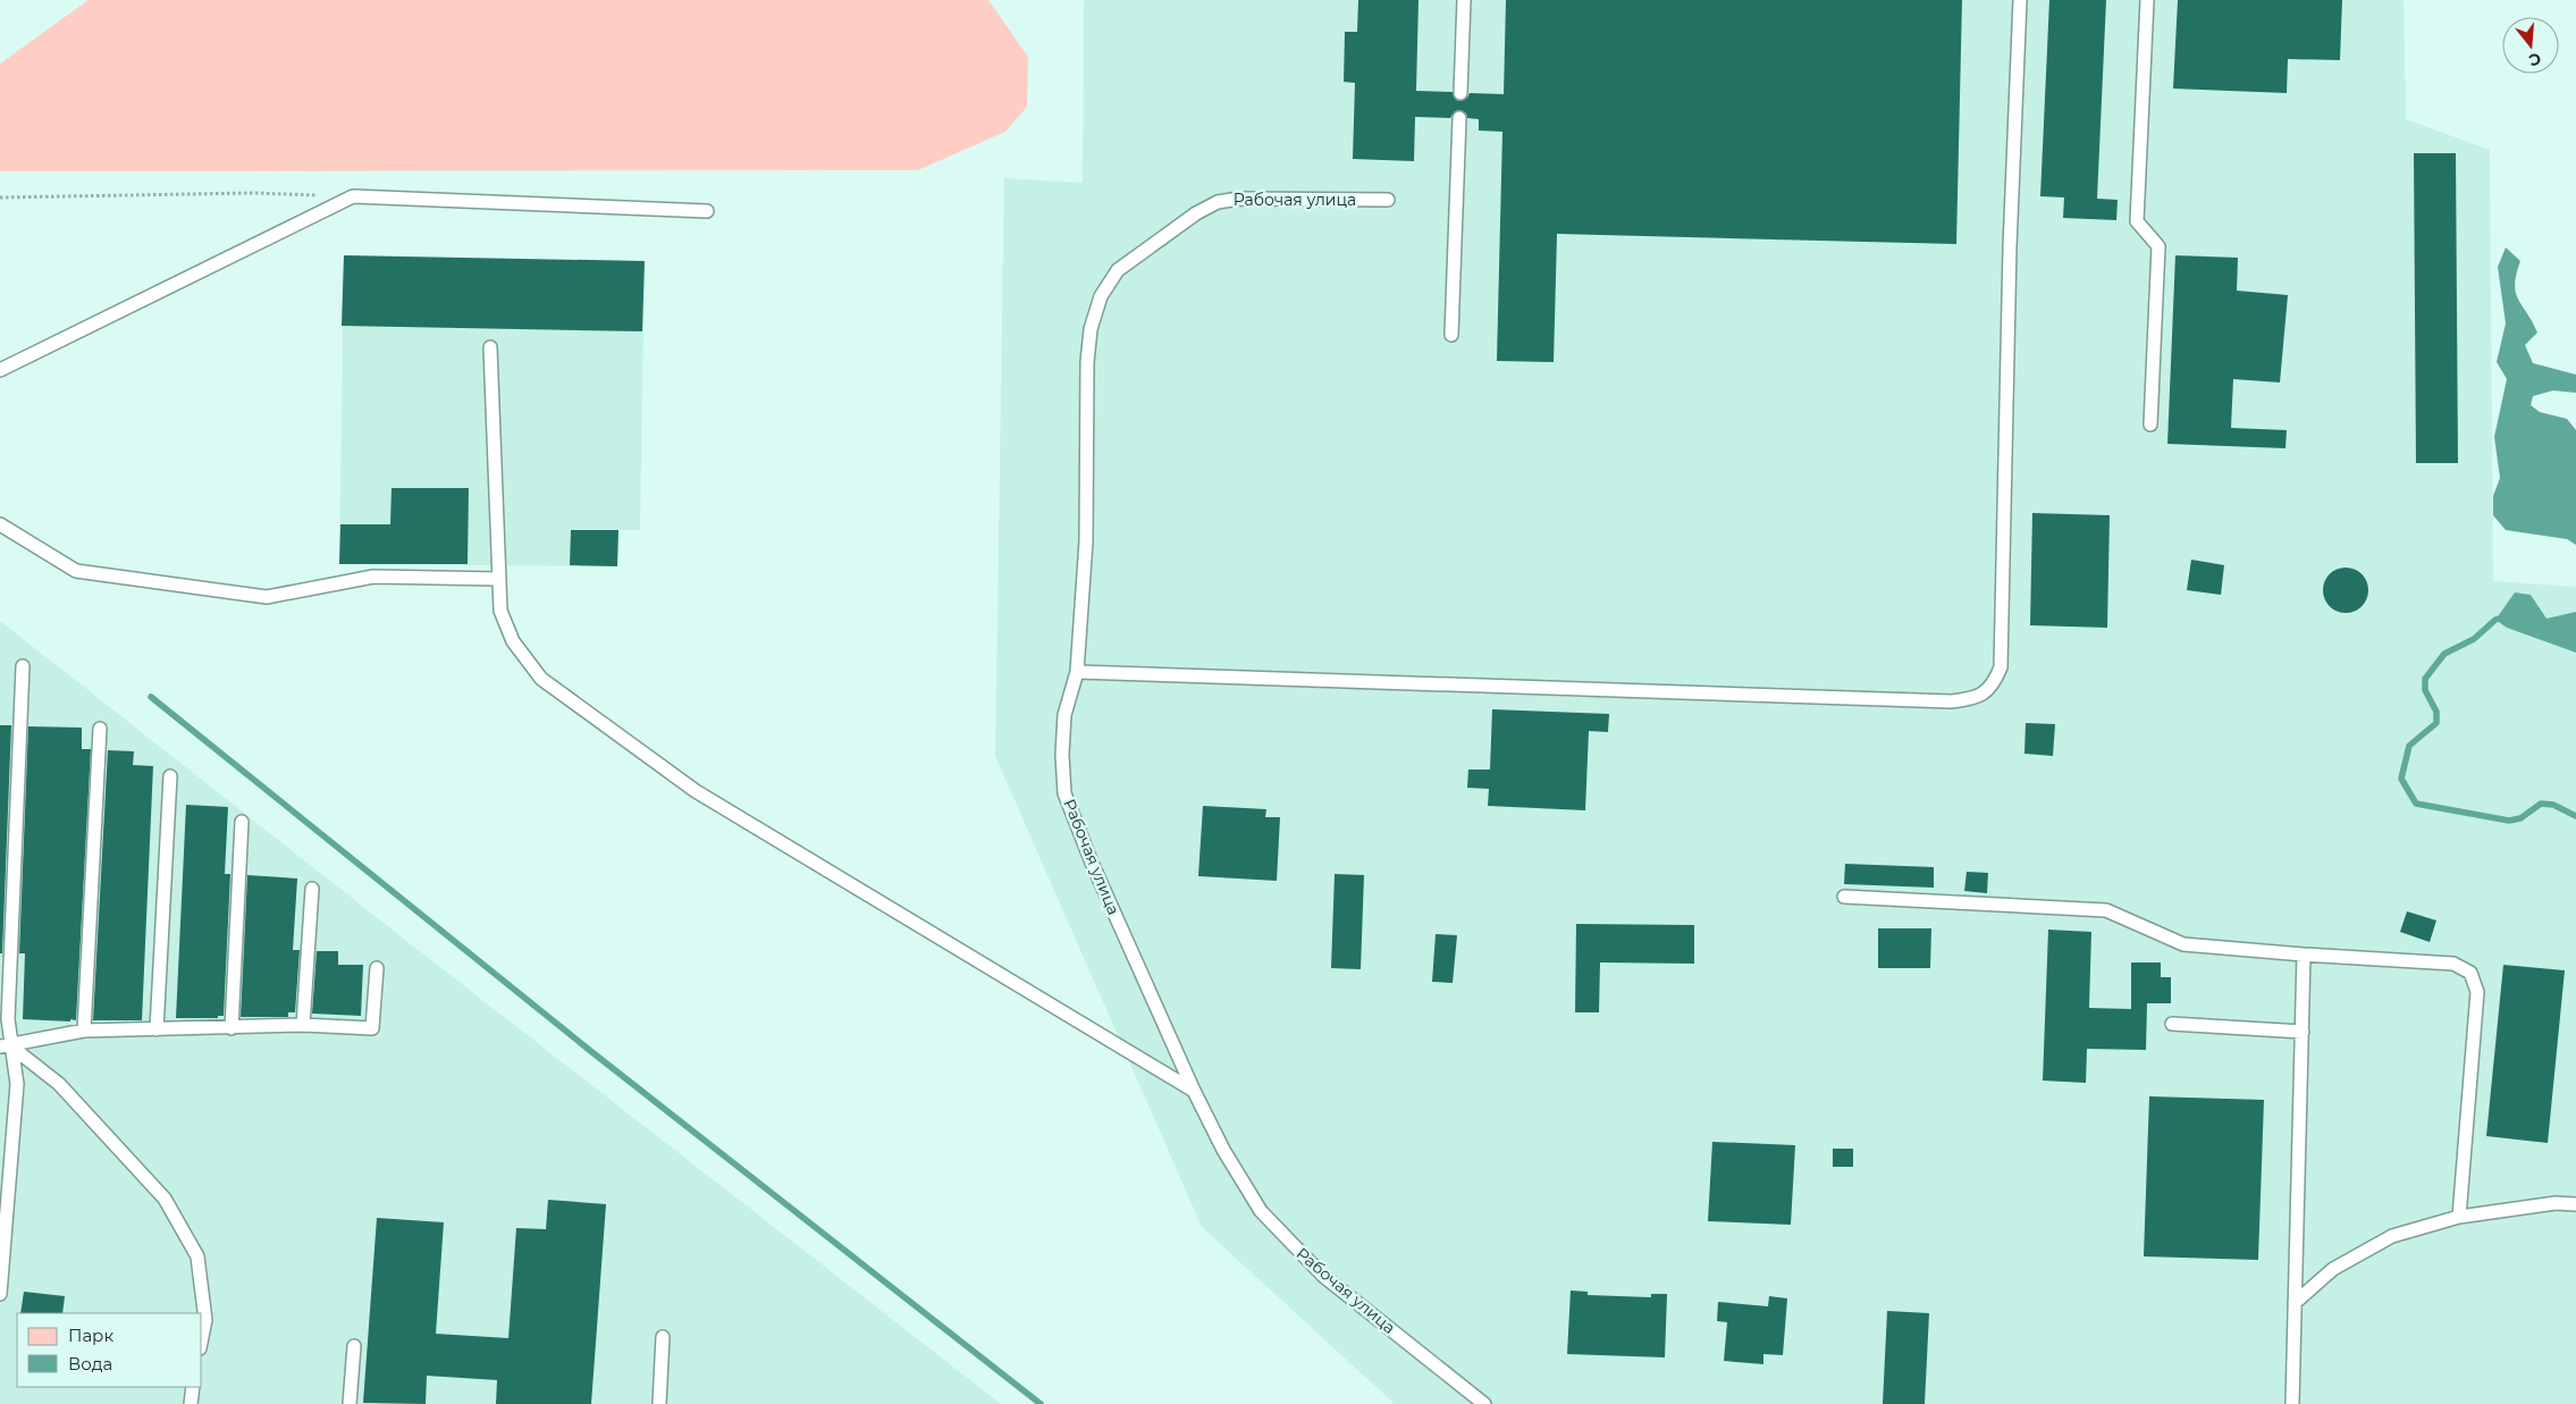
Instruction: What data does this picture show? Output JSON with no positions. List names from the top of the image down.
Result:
{
  "streets": {
    "lane": ["Рабочая улица"]
  },
  "legend": ["Парк", "Вода"],
  "north": "bottom"
}
